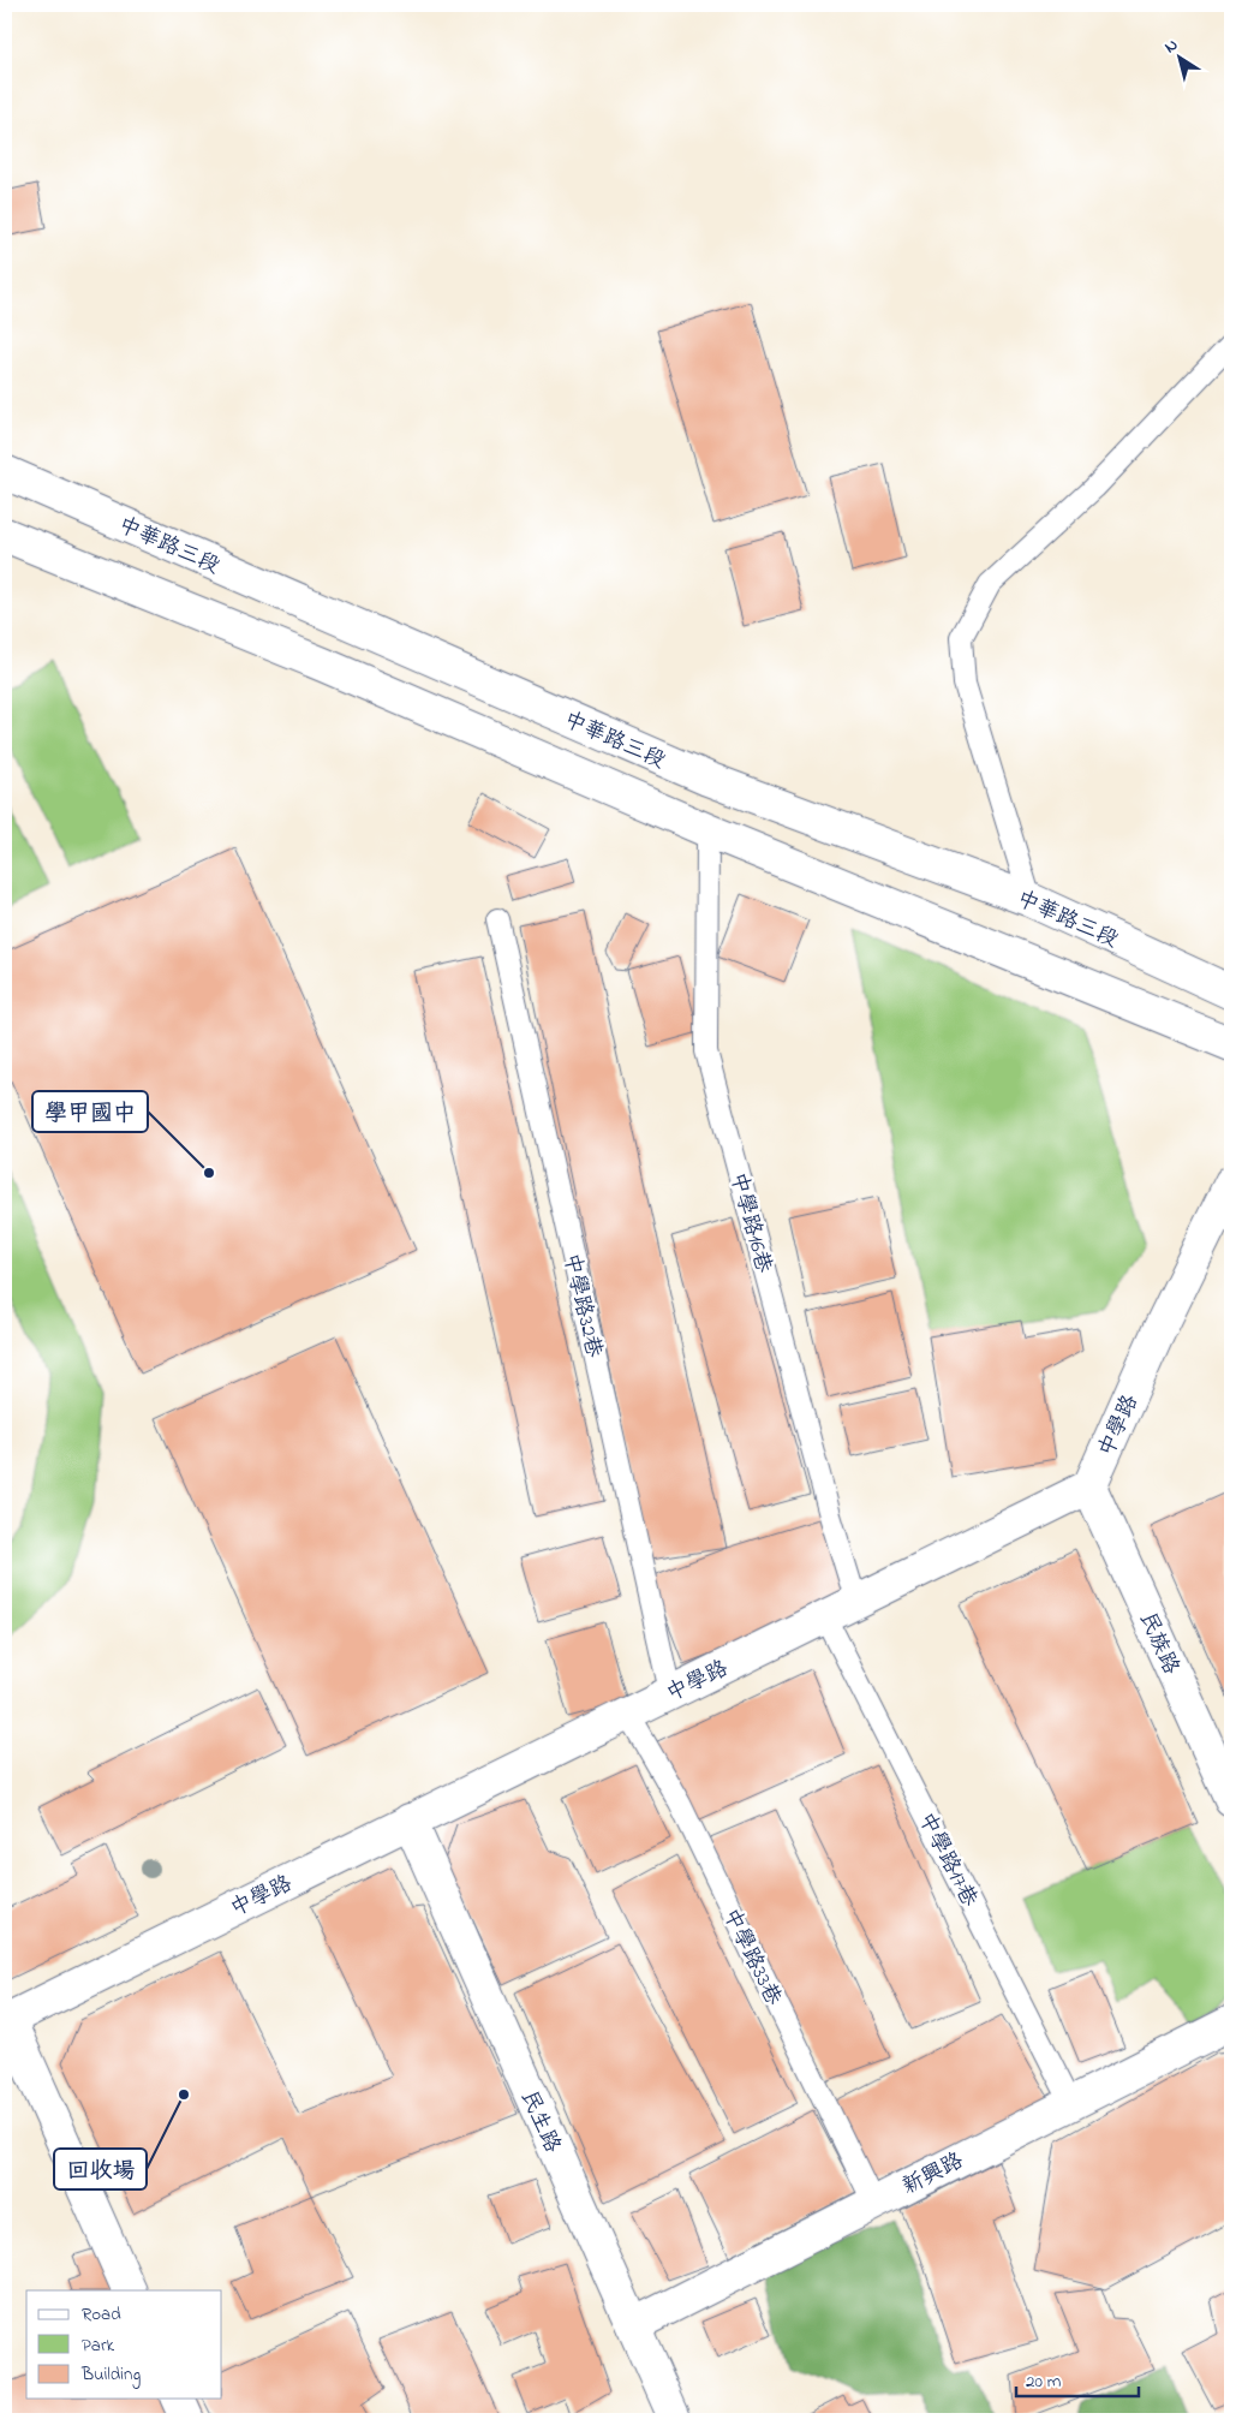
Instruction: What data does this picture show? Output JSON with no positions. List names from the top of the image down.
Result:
{
  "streets": {
    "street": [
      "中華路三段",
      "中學路",
      "民族路",
      "民生路",
      "新興路"
    ],
    "lane": [
      "中學路16巷",
      "中學路32巷",
      "中學路17巷",
      "中學路33巷"
    ]
  },
  "crossings": [
    ["中學路16巷", "中學路"],
    ["中學路16巷", "中學路17巷"],
    ["中學路32巷", "中學路"],
    ["中學路", "民族路"],
    ["中學路", "中學路17巷"],
    ["中學路", "中學路33巷"],
    ["中學路", "民生路"],
    ["中學路17巷", "新興路"],
    ["中學路33巷", "新興路"],
    ["民生路", "新興路"]
  ],
  "places": ["學甲國中", "回收場"],
  "legend": ["Road", "Park", "Building"],
  "scale_bar": "20 m",
  "north": "top left"
}
